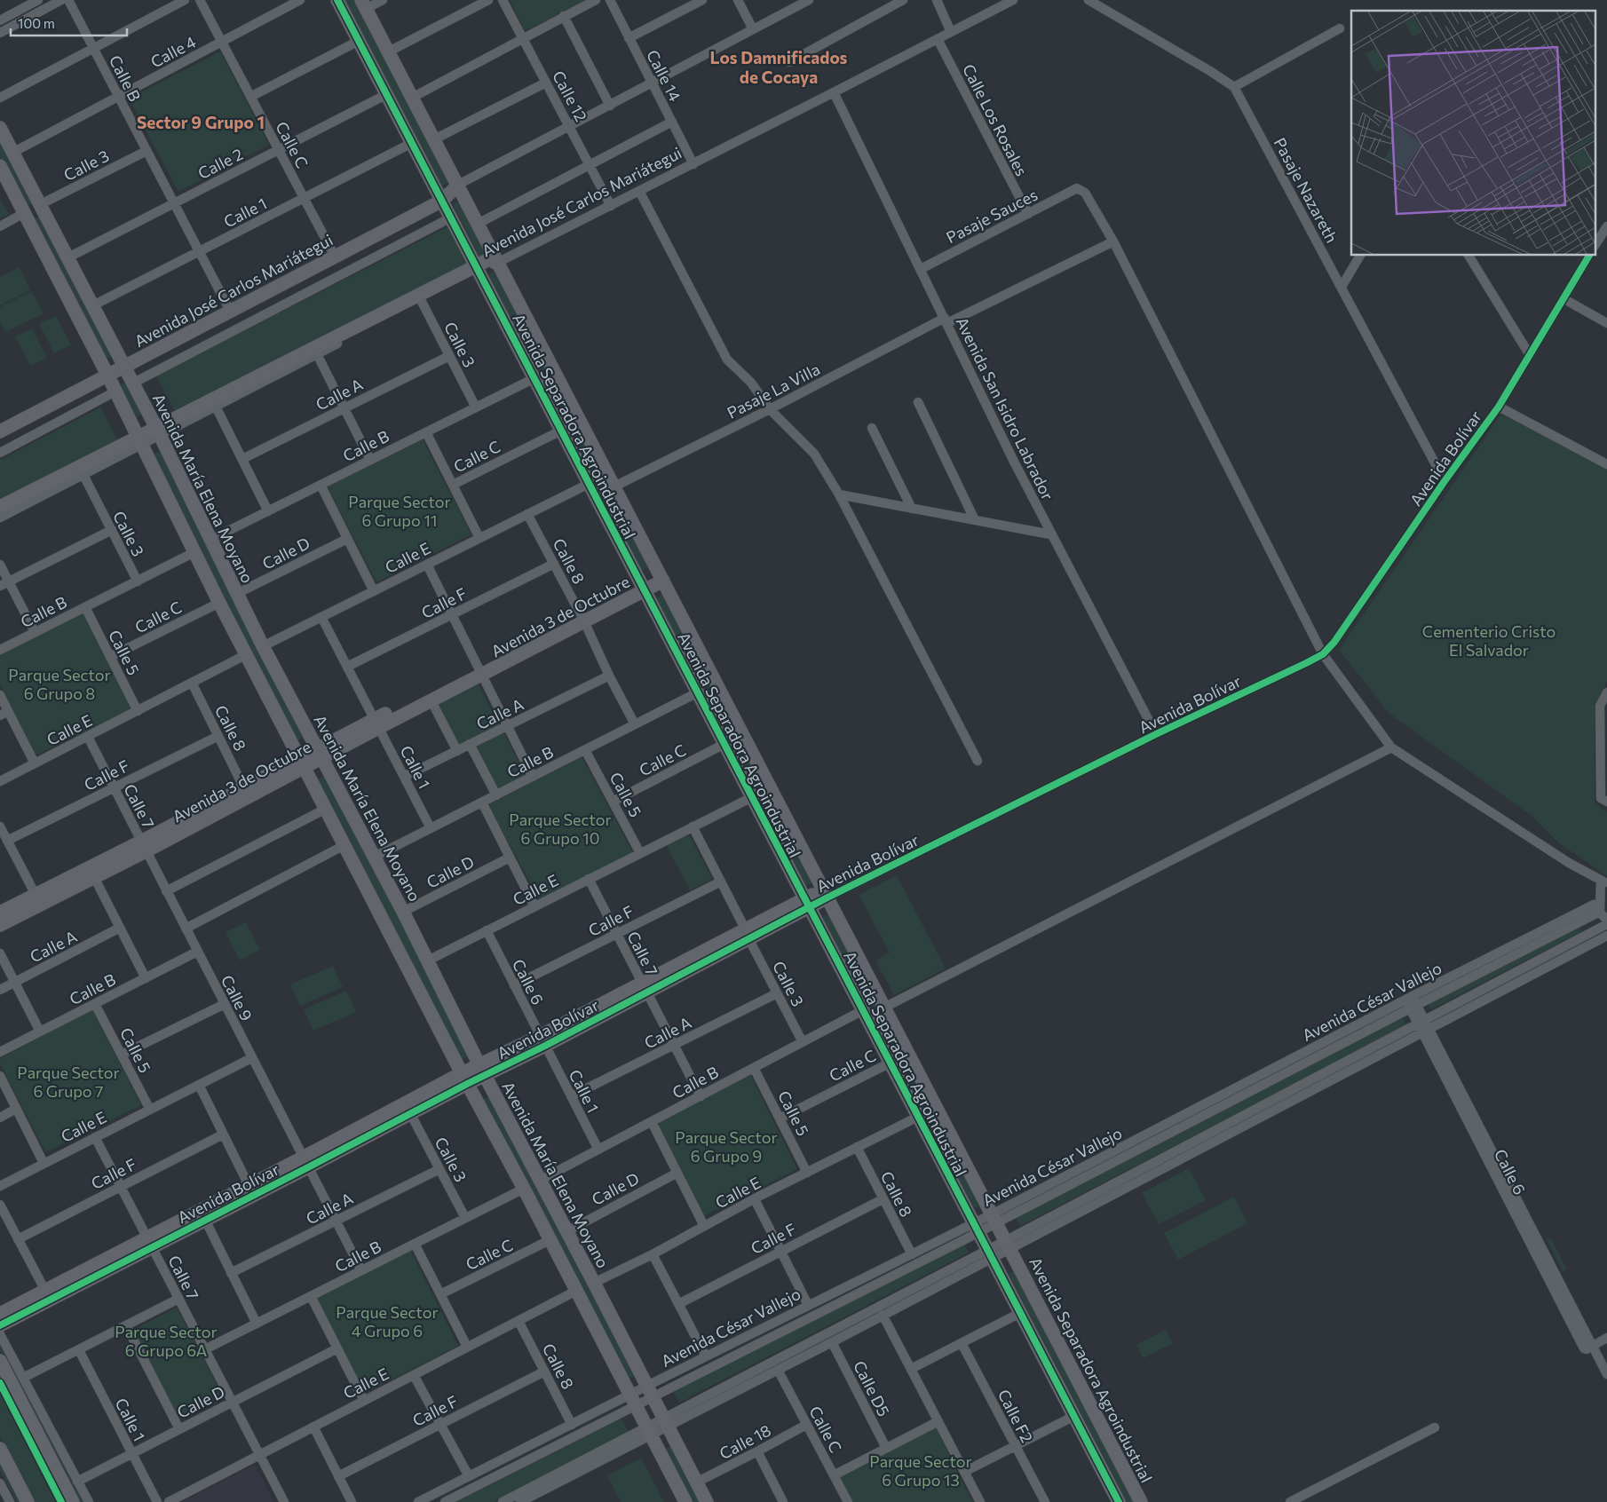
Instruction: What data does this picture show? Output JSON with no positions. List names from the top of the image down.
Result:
{
  "streets": {
    "street": [
      "Calle 4",
      "Calle 14",
      "Calle B",
      "Calle 12",
      "Calle Los Rosales",
      "Calle C",
      "Calle 2",
      "Calle 3",
      "Pasaje Nazareth",
      "Avenida José Carlos Mariátegui",
      "Calle 1",
      "Pasaje Sauces",
      "Pasaje La Villa",
      "Calle A",
      "Avenida San Isidro Labrador",
      "Avenida Separadora Agroindustrial",
      "Avenida Bolívar",
      "Avenida María Elena Moyano",
      "Calle D",
      "Calle E",
      "Calle 8",
      "Calle F",
      "Avenida 3 de Octubre",
      "Calle 5",
      "Calle 7",
      "Calle 6",
      "Calle 9",
      "Avenida César Vallejo",
      "Calle D5",
      "Calle F2",
      "Calle 18"
    ]
  },
  "crossings": [
    ["Calle 4", "Calle B"],
    ["Calle 4", "Calle C"],
    ["Calle 4", "Avenida María Elena Moyano"],
    ["Calle 14", "Avenida José Carlos Mariátegui"],
    ["Calle B", "Calle 2"],
    ["Calle B", "Calle 3"],
    ["Calle B", "Avenida José Carlos Mariátegui"],
    ["Calle B", "Calle 1"],
    ["Calle B", "Avenida Separadora Agroindustrial"],
    ["Calle B", "Avenida María Elena Moyano"],
    ["Calle B", "Calle 5"],
    ["Calle B", "Calle 7"],
    ["Calle B", "Calle 9"],
    ["Calle 12", "Avenida José Carlos Mariátegui"],
    ["Calle Los Rosales", "Avenida José Carlos Mariátegui"],
    ["Calle Los Rosales", "Pasaje Sauces"],
    ["Calle C", "Calle 2"],
    ["Calle C", "Avenida José Carlos Mariátegui"],
    ["Calle C", "Calle 1"],
    ["Calle C", "Avenida Separadora Agroindustrial"],
    ["Calle C", "Calle 5"],
    ["Calle C", "Calle 18"],
    ["Calle 2", "Avenida Separadora Agroindustrial"],
    ["Calle 2", "Avenida María Elena Moyano"],
    ["Calle 3", "Avenida José Carlos Mariátegui"],
    ["Calle 3", "Calle A"],
    ["Calle 3", "Avenida Bolívar"],
    ["Calle 3", "Avenida María Elena Moyano"],
    ["Pasaje Nazareth", "Avenida Bolívar"],
    ["Avenida José Carlos Mariátegui", "Avenida San Isidro Labrador"],
    ["Avenida José Carlos Mariátegui", "Avenida Separadora Agroindustrial"],
    ["Avenida José Carlos Mariátegui", "Avenida María Elena Moyano"],
    ["Calle 1", "Calle A"],
    ["Calle 1", "Avenida Separadora Agroindustrial"],
    ["Calle 1", "Avenida Bolívar"],
    ["Calle 1", "Avenida María Elena Moyano"],
    ["Calle 1", "Calle D"],
    ["Calle 1", "Avenida 3 de Octubre"],
    ["Calle 1", "Calle 6"],
    ["Pasaje Sauces", "Pasaje La Villa"],
    ["Pasaje Sauces", "Avenida San Isidro Labrador"],
    ["Pasaje La Villa", "Avenida San Isidro Labrador"],
    ["Pasaje La Villa", "Avenida Separadora Agroindustrial"],
    ["Avenida San Isidro Labrador", "Avenida Bolívar"],
    ["Avenida Separadora Agroindustrial", "Avenida Bolívar"],
    ["Avenida Separadora Agroindustrial", "Calle E"],
    ["Avenida Separadora Agroindustrial", "Avenida 3 de Octubre"],
    ["Avenida Separadora Agroindustrial", "Avenida César Vallejo"],
    ["Avenida Bolívar", "Avenida María Elena Moyano"],
    ["Avenida Bolívar", "Calle 7"],
    ["Avenida Bolívar", "Calle 6"],
    ["Avenida Bolívar", "Calle 9"],
    ["Avenida María Elena Moyano", "Calle D"],
    ["Avenida María Elena Moyano", "Calle E"],
    ["Avenida María Elena Moyano", "Avenida 3 de Octubre"],
    ["Avenida María Elena Moyano", "Avenida César Vallejo"],
    ["Avenida María Elena Moyano", "Calle 18"],
    ["Calle D", "Calle 7"],
    ["Calle E", "Calle 8"],
    ["Calle E", "Calle 5"],
    ["Calle E", "Calle 7"],
    ["Calle E", "Calle 6"],
    ["Calle E", "Calle 9"],
    ["Calle 8", "Calle F"],
    ["Calle 8", "Avenida 3 de Octubre"],
    ["Calle 8", "Avenida César Vallejo"],
    ["Calle F", "Calle 7"],
    ["Calle F", "Calle 6"],
    ["Avenida 3 de Octubre", "Calle 7"],
    ["Avenida 3 de Octubre", "Calle 9"],
    ["Calle 7", "Calle 9"],
    ["Calle 6", "Avenida César Vallejo"]
  ],
  "districts": ["Los Damnificados de Cocaya", "Sector 9 Grupo 1"],
  "parks": [
    "Parque Sector 6 Grupo 11",
    "Cementerio Cristo El Salvador",
    "Parque Sector 6 Grupo 8",
    "Parque Sector 6 Grupo 10",
    "Parque Sector 6 Grupo 7",
    "Parque Sector 6 Grupo 9",
    "Parque Sector 4 Grupo 6",
    "Parque Sector 6 Grupo 6A",
    "Parque Sector 6 Grupo 13"
  ],
  "scale_bar": "100 m"
}
